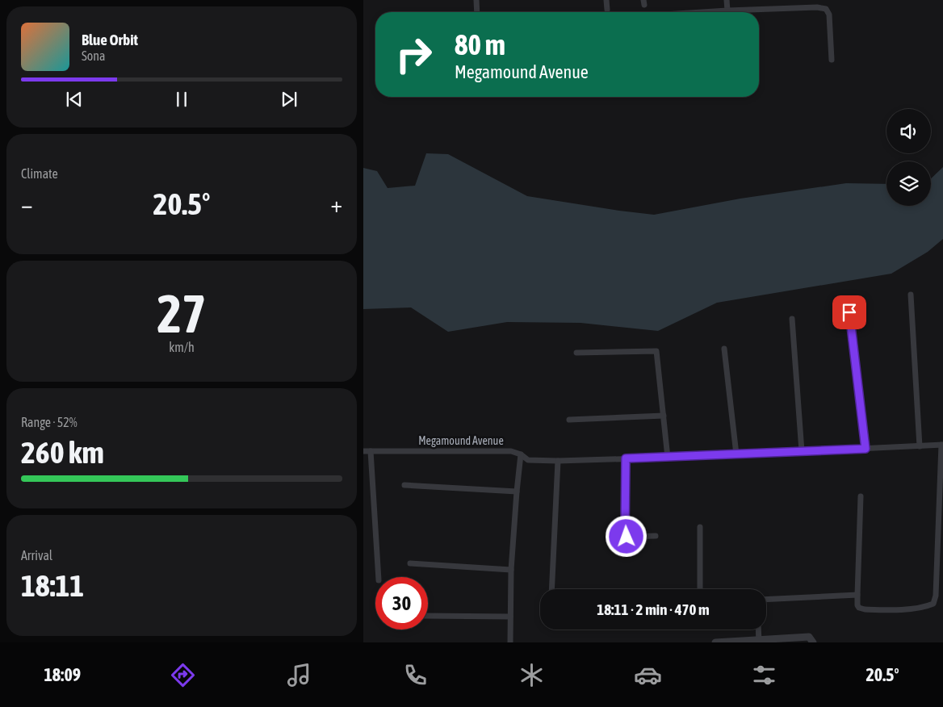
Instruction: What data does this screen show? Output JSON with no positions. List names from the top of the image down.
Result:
{
  "streets": {
    "street": ["Megamound Avenue"]
  },
  "page": {
    "turn": ["80 m", "Megamound Avenue"],
    "song": ["Blue Orbit", "Sona"],
    "tile": [
      "Climate",
      ["27", "km/h"],
      ["Range · 52%", "260 km"],
      ["Arrival", "18:11"]
    ],
    "heat": ["−", "20.5°", "+"],
    "limit": "30",
    "trip": "18:11 · 2 min · 470 m",
    "tabs": ["18:09", "20.5°"]
  }
}
